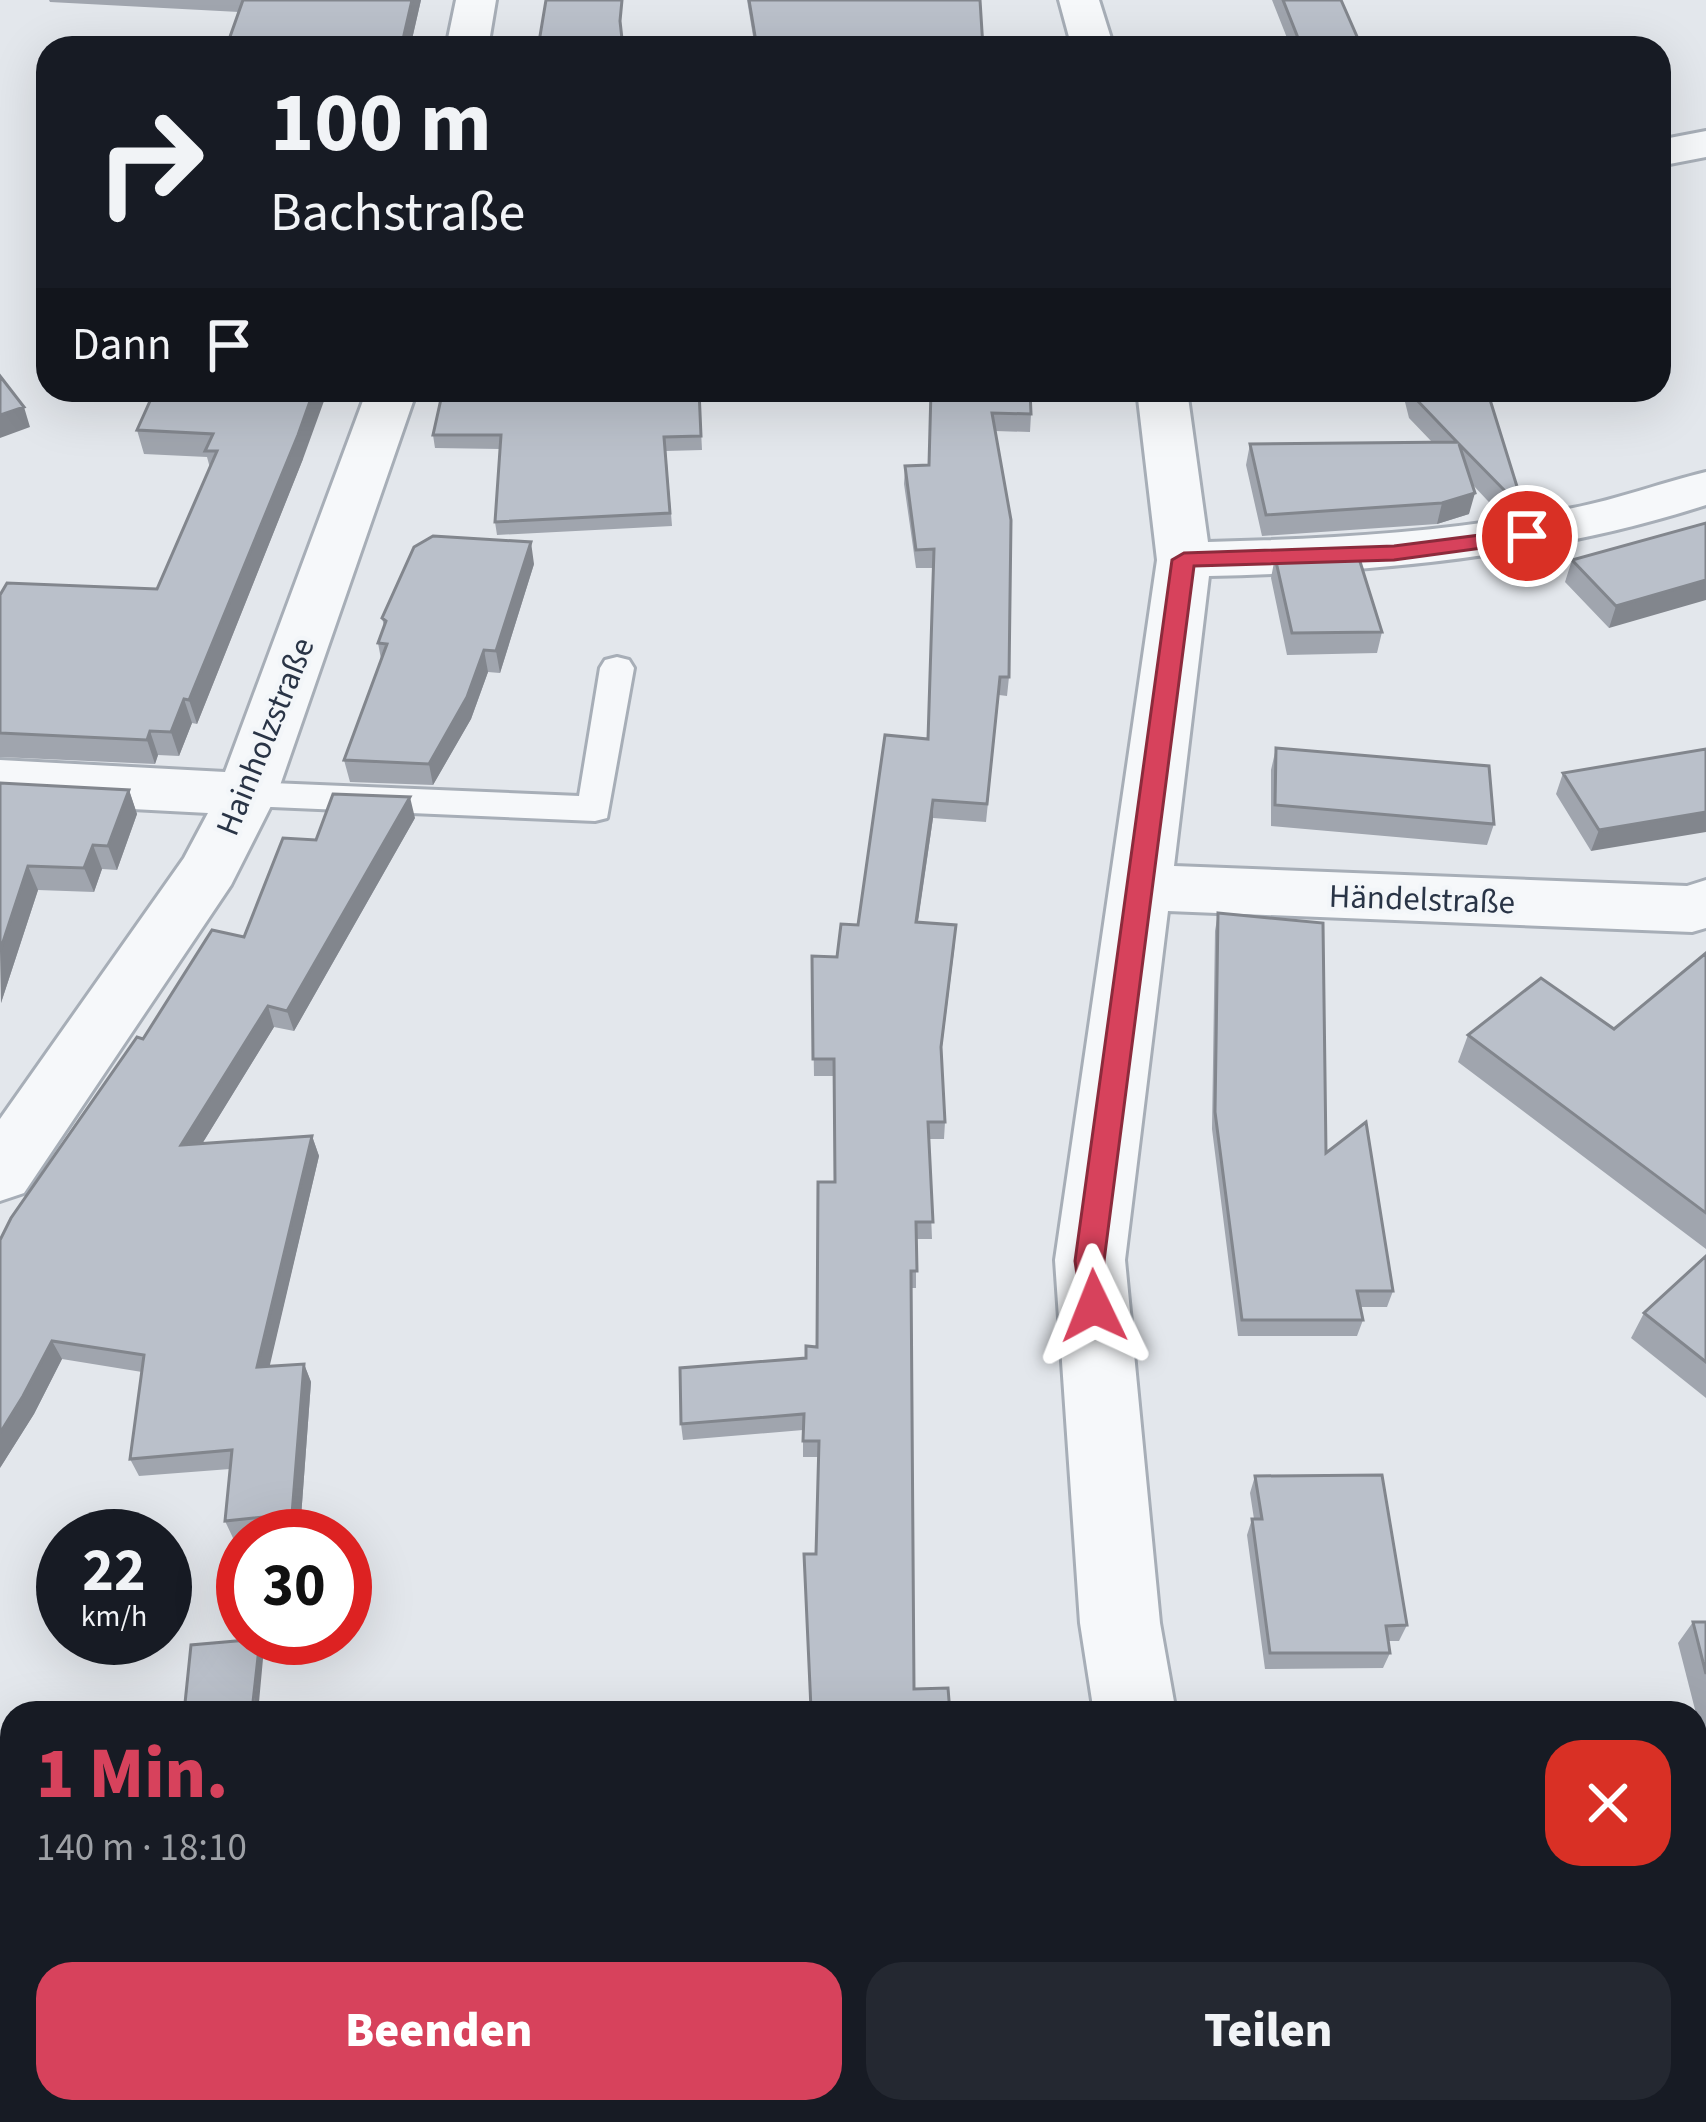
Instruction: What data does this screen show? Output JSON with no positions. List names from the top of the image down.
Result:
{
  "streets": {
    "street": ["Hainholzstraße", "Händelstraße"]
  },
  "page": {
    "turn": ["100 m", "Bachstraße"],
    "then": "Dann",
    "speed": "22 km/h",
    "limit": "30",
    "heading": ["1 Min.", "140 m · 18:10"],
    "buttons": ["Beenden", "Teilen"]
  }
}
